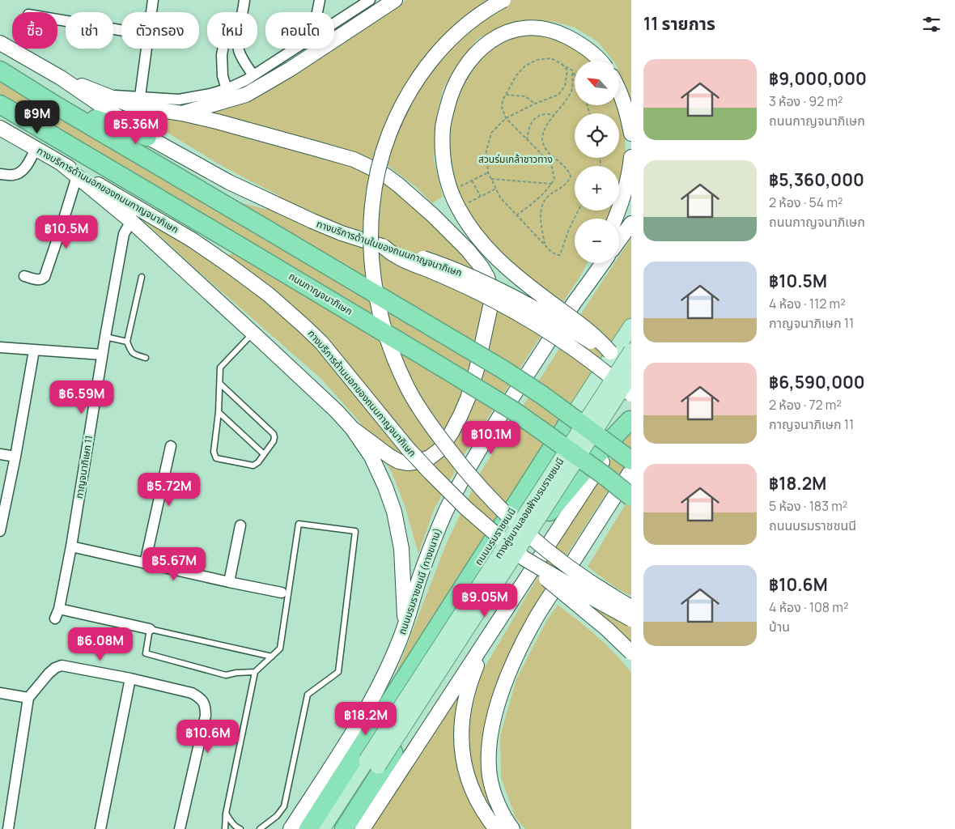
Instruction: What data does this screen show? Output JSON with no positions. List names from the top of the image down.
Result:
{
  "streets": {
    "highway": ["ถนนกาญจนาภิเษก", "ถนนบรมราชชนนี"],
    "main road": [
      "ทางบริการด้านนอกของถนนกาญจนาภิเษก",
      "ทางบริการด้านในของถนนกาญจนาภิเษก",
      "ทางคู่ขนานลอยฟ้าบรมราชชนนี",
      "ถนนบรมราชชนนี (ทางขนาน)"
    ],
    "street": ["กาญจนาภิเษก 11"]
  },
  "parks": ["สวนร่มเกล้าชาวทาง"],
  "north": "top left",
  "page": {
    "heading": "11 รายการ",
    "chip": [
      "ซื้อ",
      "เช่า",
      "ตัวกรอง",
      "ใหม่",
      "คอนโด"
    ],
    "list": [
      {
        "name": "฿9,000,000",
        "note": "3 ห้อง · 92 m² · ถนนกาญจนาภิเษก"
      },
      {
        "name": "฿5,360,000",
        "note": "2 ห้อง · 54 m² · ถนนกาญจนาภิเษก"
      },
      {
        "name": "฿10.5M",
        "note": "4 ห้อง · 112 m² · กาญจนาภิเษก 11"
      },
      {
        "name": "฿6,590,000",
        "note": "2 ห้อง · 72 m² · กาญจนาภิเษก 11"
      },
      {
        "name": "฿18.2M",
        "note": "5 ห้อง · 183 m² · ถนนบรมราชชนนี"
      },
      {
        "name": "฿10.6M",
        "note": "4 ห้อง · 108 m² · บ้าน"
      }
    ],
    "map_buttons": ["+", "−"],
    "price": [
      "฿9M",
      "฿5.36M",
      "฿10.5M",
      "฿6.59M",
      "฿10.1M",
      "฿5.72M",
      "฿5.67M",
      "฿9.05M",
      "฿6.08M",
      "฿18.2M",
      "฿10.6M"
    ]
  }
}
